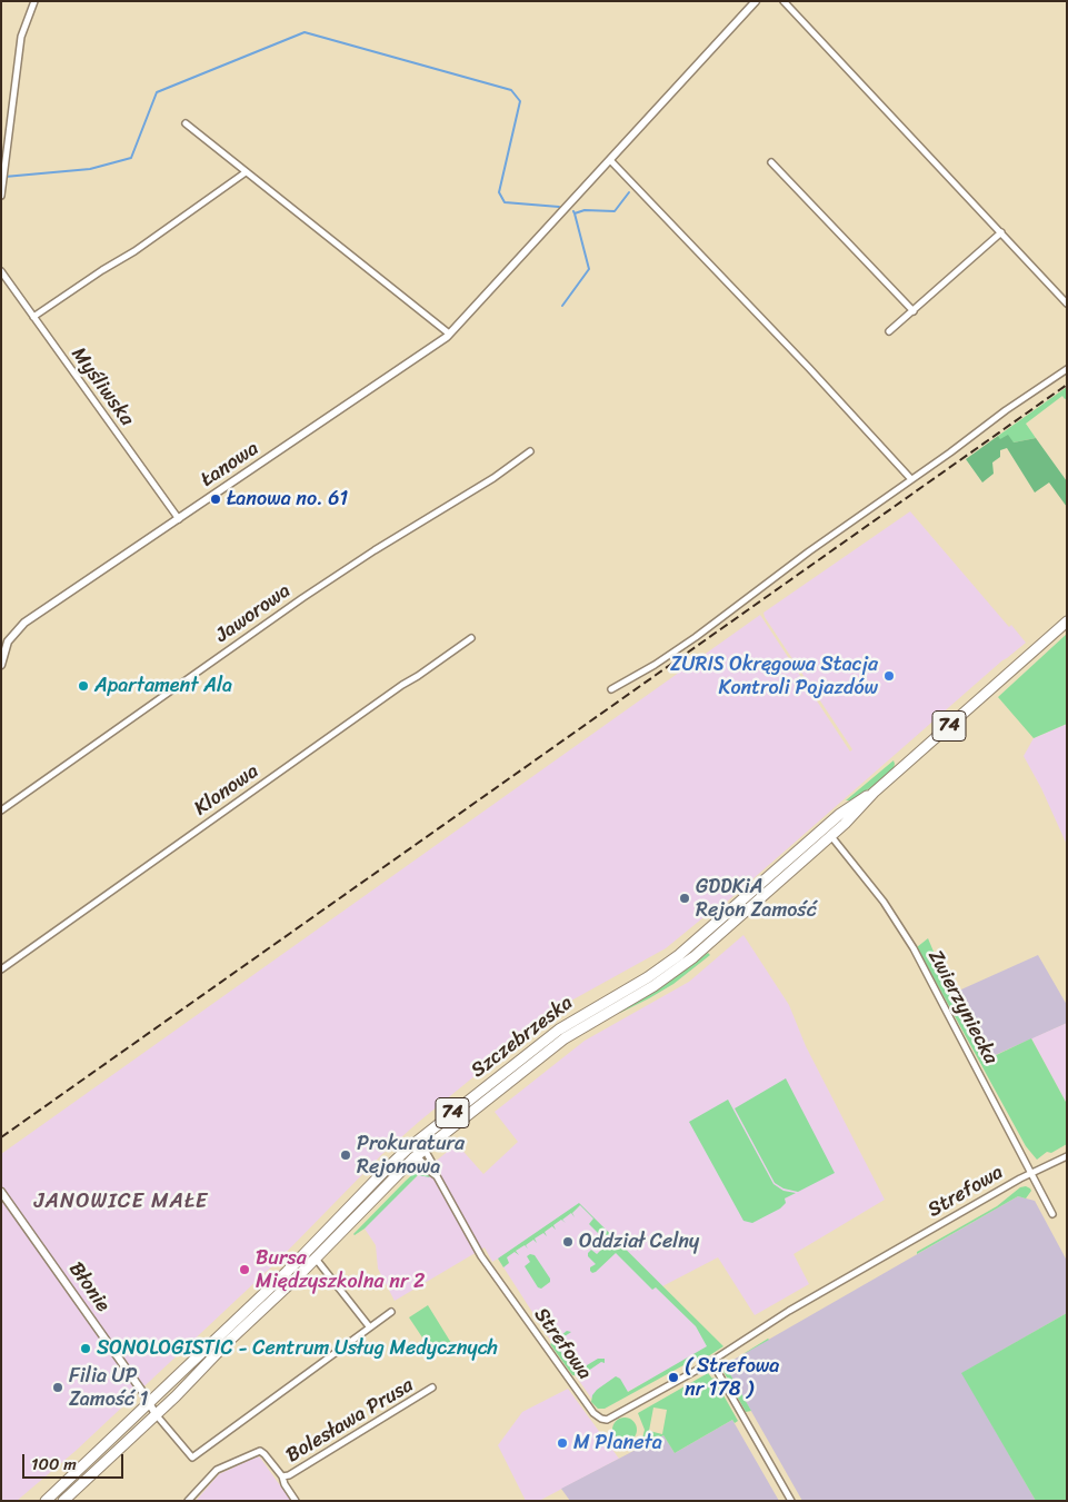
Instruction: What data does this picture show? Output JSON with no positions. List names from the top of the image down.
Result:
{
  "streets": {
    "main road": ["74", "Szczebrzeska"],
    "street": [
      "Myśliwska",
      "Łanowa",
      "Jaworowa",
      "Klonowa",
      "Zwierzyniecka",
      "Strefowa",
      "Błonie",
      "Bolesława Prusa"
    ]
  },
  "crossings": [
    ["Myśliwska", "Łanowa"],
    ["Zwierzyniecka", "Szczebrzeska"],
    ["Zwierzyniecka", "Strefowa"],
    ["Szczebrzeska", "Strefowa"],
    ["Szczebrzeska", "Błonie"]
  ],
  "districts": ["JANOWICE MAŁE"],
  "places": [
    "Łanowa no. 61",
    "ZURIS Okręgowa Stacja Kontroli Pojazdów",
    "Apartament Ala",
    "GDDKiA Rejon Zamość",
    "Prokuratura Rejonowa",
    "Oddział Celny",
    "Bursa Międzyszkolna nr 2",
    "SONOLOGISTIC - Centrum Usług Medycznych",
    "( Strefowa nr 178 )",
    "Filia UP Zamość 1",
    "M Planeta"
  ],
  "scale_bar": "100 m"
}
